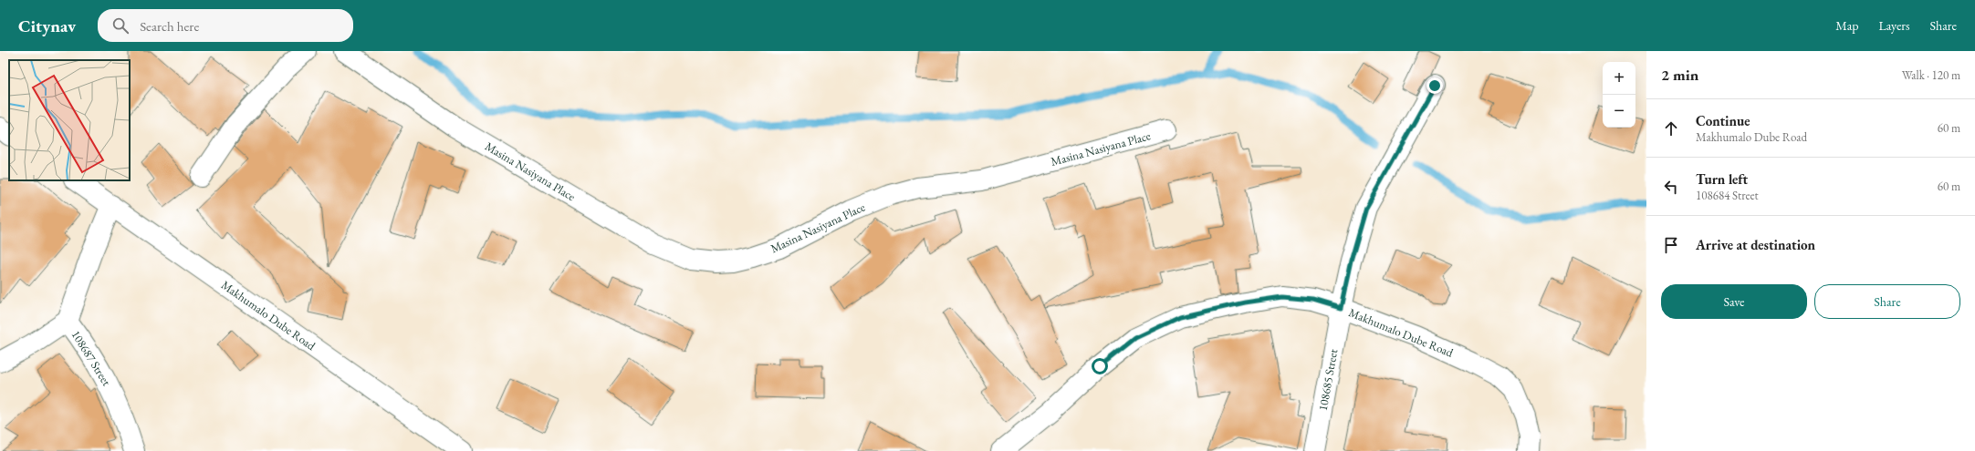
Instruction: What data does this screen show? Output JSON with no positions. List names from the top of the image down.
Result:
{
  "streets": {
    "street": [
      "Masina Nasiyana Place",
      "Makhumalo Dube Road",
      "108687 Street",
      "108685 Street"
    ]
  },
  "crossings": [
    ["Makhumalo Dube Road", "108687 Street"],
    ["Makhumalo Dube Road", "108685 Street"]
  ],
  "page": {
    "header": "Citynav",
    "search": "Search here",
    "nav": ["Map", "Layers", "Share"],
    "heading": ["2 min", "Walk · 120 m"],
    "map_buttons": ["+", "−"],
    "list": [
      ["Continue", "Makhumalo Dube Road", "60 m"],
      ["Turn left", "108684 Street", "60 m"],
      "Arrive at destination"
    ],
    "buttons": ["Save", "Share"]
  }
}
